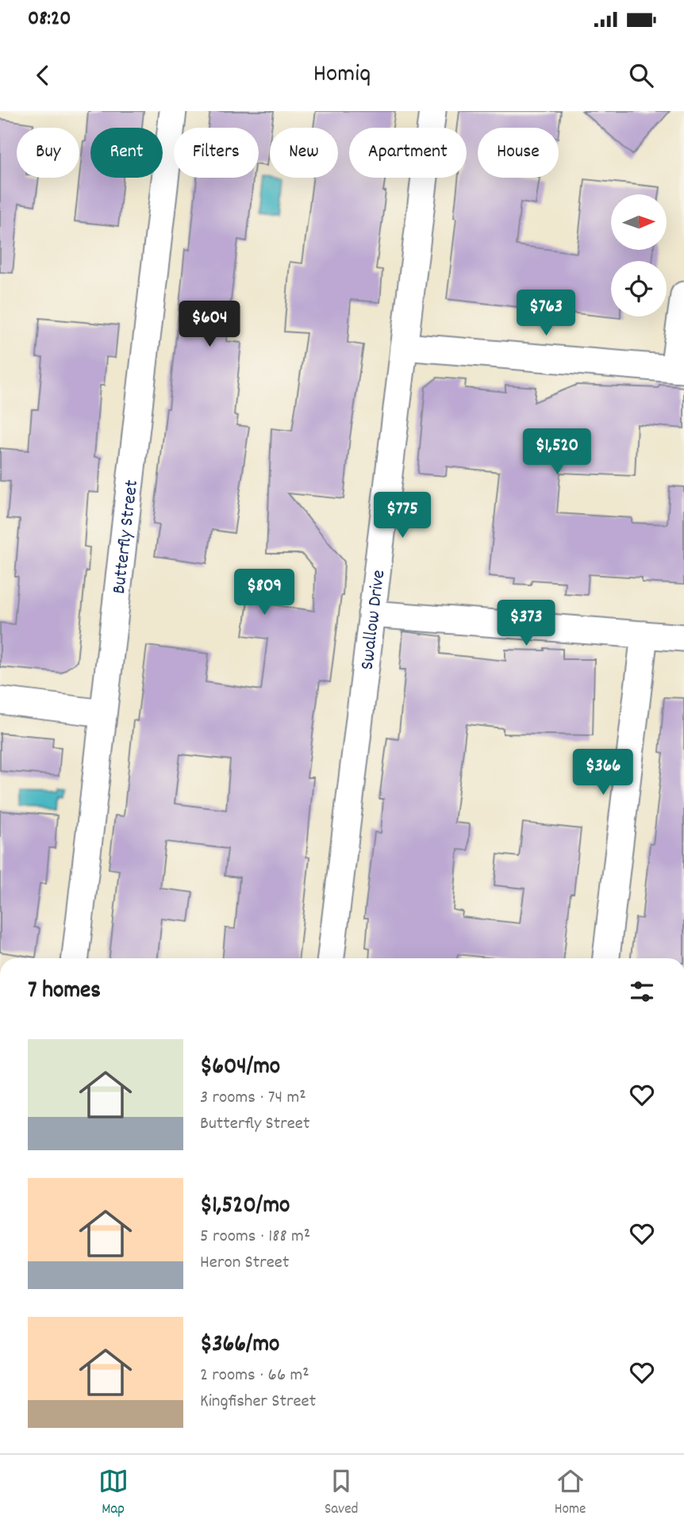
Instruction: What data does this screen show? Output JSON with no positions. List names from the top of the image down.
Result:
{
  "streets": {
    "street": ["Butterfly Street", "Swallow Drive"]
  },
  "north": "right",
  "page": {
    "status": "08:20",
    "header": "Homiq",
    "chip": [
      "Buy",
      "Rent",
      "Filters",
      "New",
      "Apartment",
      "House"
    ],
    "price": [
      "$763",
      "$604",
      "$1,520",
      "$775",
      "$809",
      "$373",
      "$366"
    ],
    "heading": "7 homes",
    "list": [
      {
        "name": "$604/mo",
        "note": "3 rooms · 74 m² · Butterfly Street"
      },
      {
        "name": "$1,520/mo",
        "note": "5 rooms · 188 m² · Heron Street"
      },
      {
        "name": "$366/mo",
        "note": "2 rooms · 66 m² · Kingfisher Street"
      }
    ],
    "tabs": ["Map", "Saved", "Home"]
  }
}
